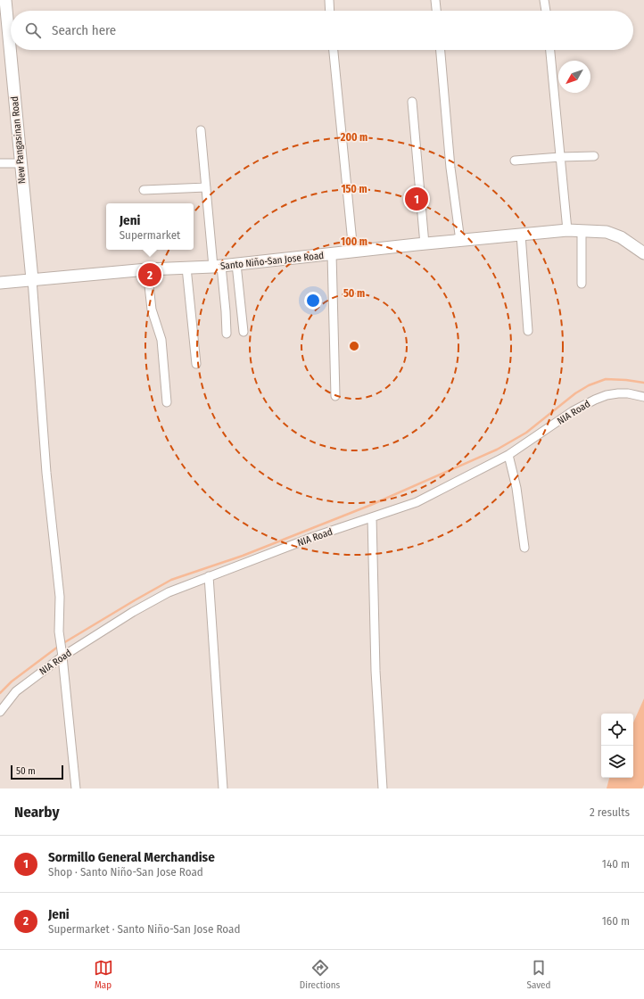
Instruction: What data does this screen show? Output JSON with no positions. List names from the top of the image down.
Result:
{
  "streets": {
    "main road": ["New Pangasinan Road", "Santo Niño-San Jose Road"],
    "street": ["NIA Road"]
  },
  "crossings": [
    ["New Pangasinan Road", "Santo Niño-San Jose Road"]
  ],
  "scale_bar": "50 m",
  "north": "bottom left",
  "page": {
    "search": "Search here",
    "pins": ["1", "2"],
    "popup": ["Jeni", "Supermarket"],
    "scale": "50 m",
    "heading": ["Nearby", "2 results"],
    "list": [
      {
        "mark": "1",
        "name": "Sormillo General Merchandise",
        "note": "Shop · Santo Niño-San Jose Road",
        "value": "140 m"
      },
      {
        "mark": "2",
        "name": "Jeni",
        "note": "Supermarket · Santo Niño-San Jose Road",
        "value": "160 m"
      }
    ],
    "nav": ["Map", "Directions", "Saved"]
  },
  "rings": [
    "200 m",
    "150 m",
    "100 m",
    "50 m"
  ]
}
